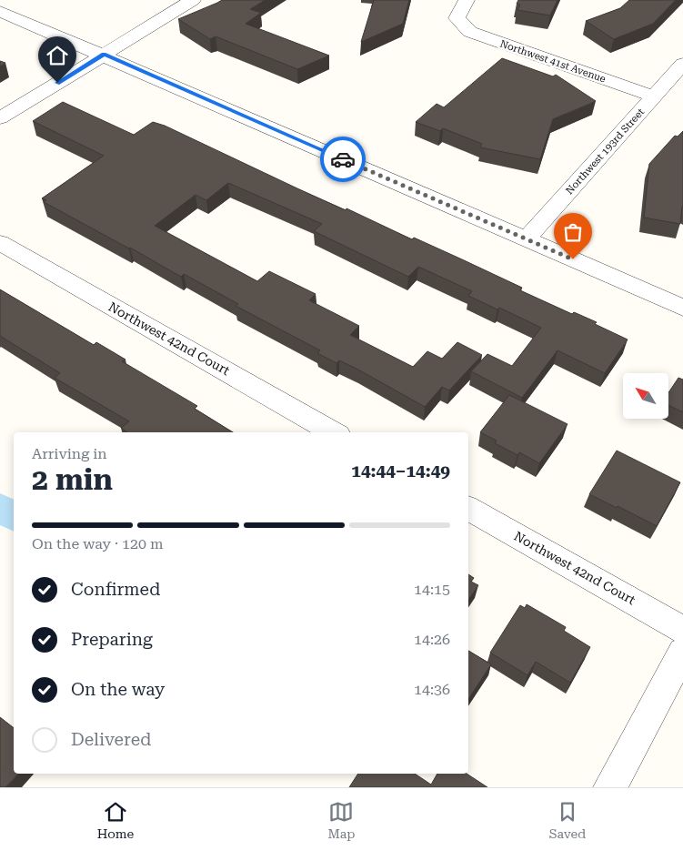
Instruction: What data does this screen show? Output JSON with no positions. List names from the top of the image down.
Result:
{
  "streets": {
    "street": ["Northwest 41st Avenue", "Northwest 193rd Street", "Northwest 42nd Court"]
  },
  "crossings": [
    ["Northwest 41st Avenue", "Northwest 193rd Street"]
  ],
  "north": "top left",
  "page": {
    "heading": ["2 min", "Arriving in", "14:44–14:49"],
    "bar": "On the way · 120 m",
    "list": [
      ["Confirmed", "14:15"],
      ["Preparing", "14:26"],
      ["On the way", "14:36"],
      "Delivered"
    ],
    "tabs": ["Home", "Map", "Saved"]
  }
}
